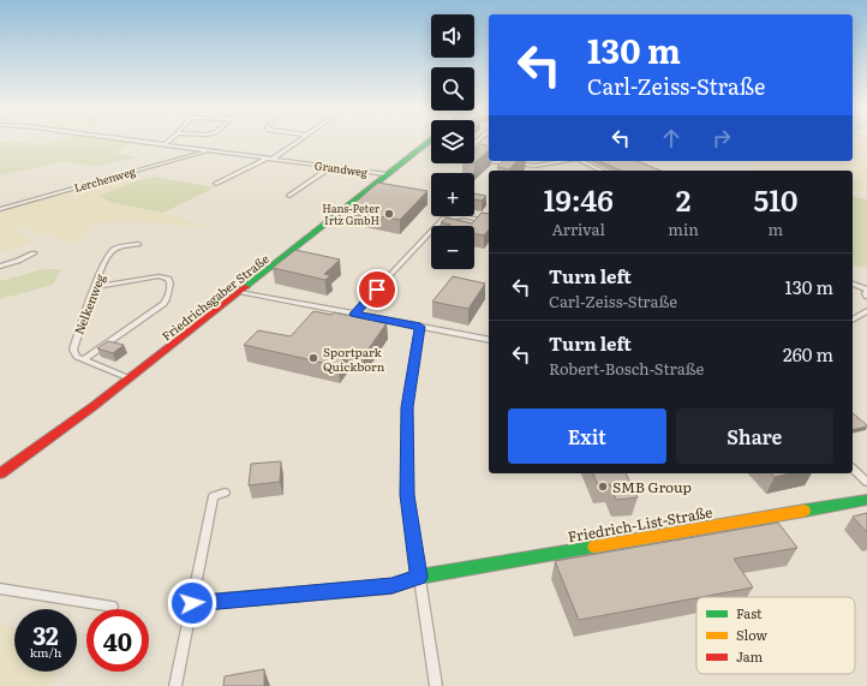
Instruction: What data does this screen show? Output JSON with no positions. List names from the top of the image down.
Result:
{
  "streets": {
    "main road": ["Friedrichsgaber Straße", "Friedrich-List-Straße"],
    "street": ["Grandweg", "Lerchenweg", "Nelkenweg"]
  },
  "crossings": [
    ["Grandweg", "Lerchenweg"],
    ["Grandweg", "Friedrichsgaber Straße"]
  ],
  "places": ["Hans-Peter Irtz GmbH", "Sportpark Quickborn", "SMB Group"],
  "legend": ["Fast", "Slow", "Jam"],
  "page": {
    "map_buttons": ["+", "−"],
    "turn": ["130 m", "Carl-Zeiss-Straße"],
    "eta": [
      "19:46",
      "Arrival",
      "2",
      "min",
      "510",
      "m"
    ],
    "list": [
      {
        "name": "Turn left",
        "note": "Carl-Zeiss-Straße",
        "value": "130 m"
      },
      {
        "name": "Turn left",
        "note": "Robert-Bosch-Straße",
        "value": "260 m"
      }
    ],
    "buttons": ["Exit", "Share"],
    "speed": "32 km/h",
    "limit": "40"
  }
}
